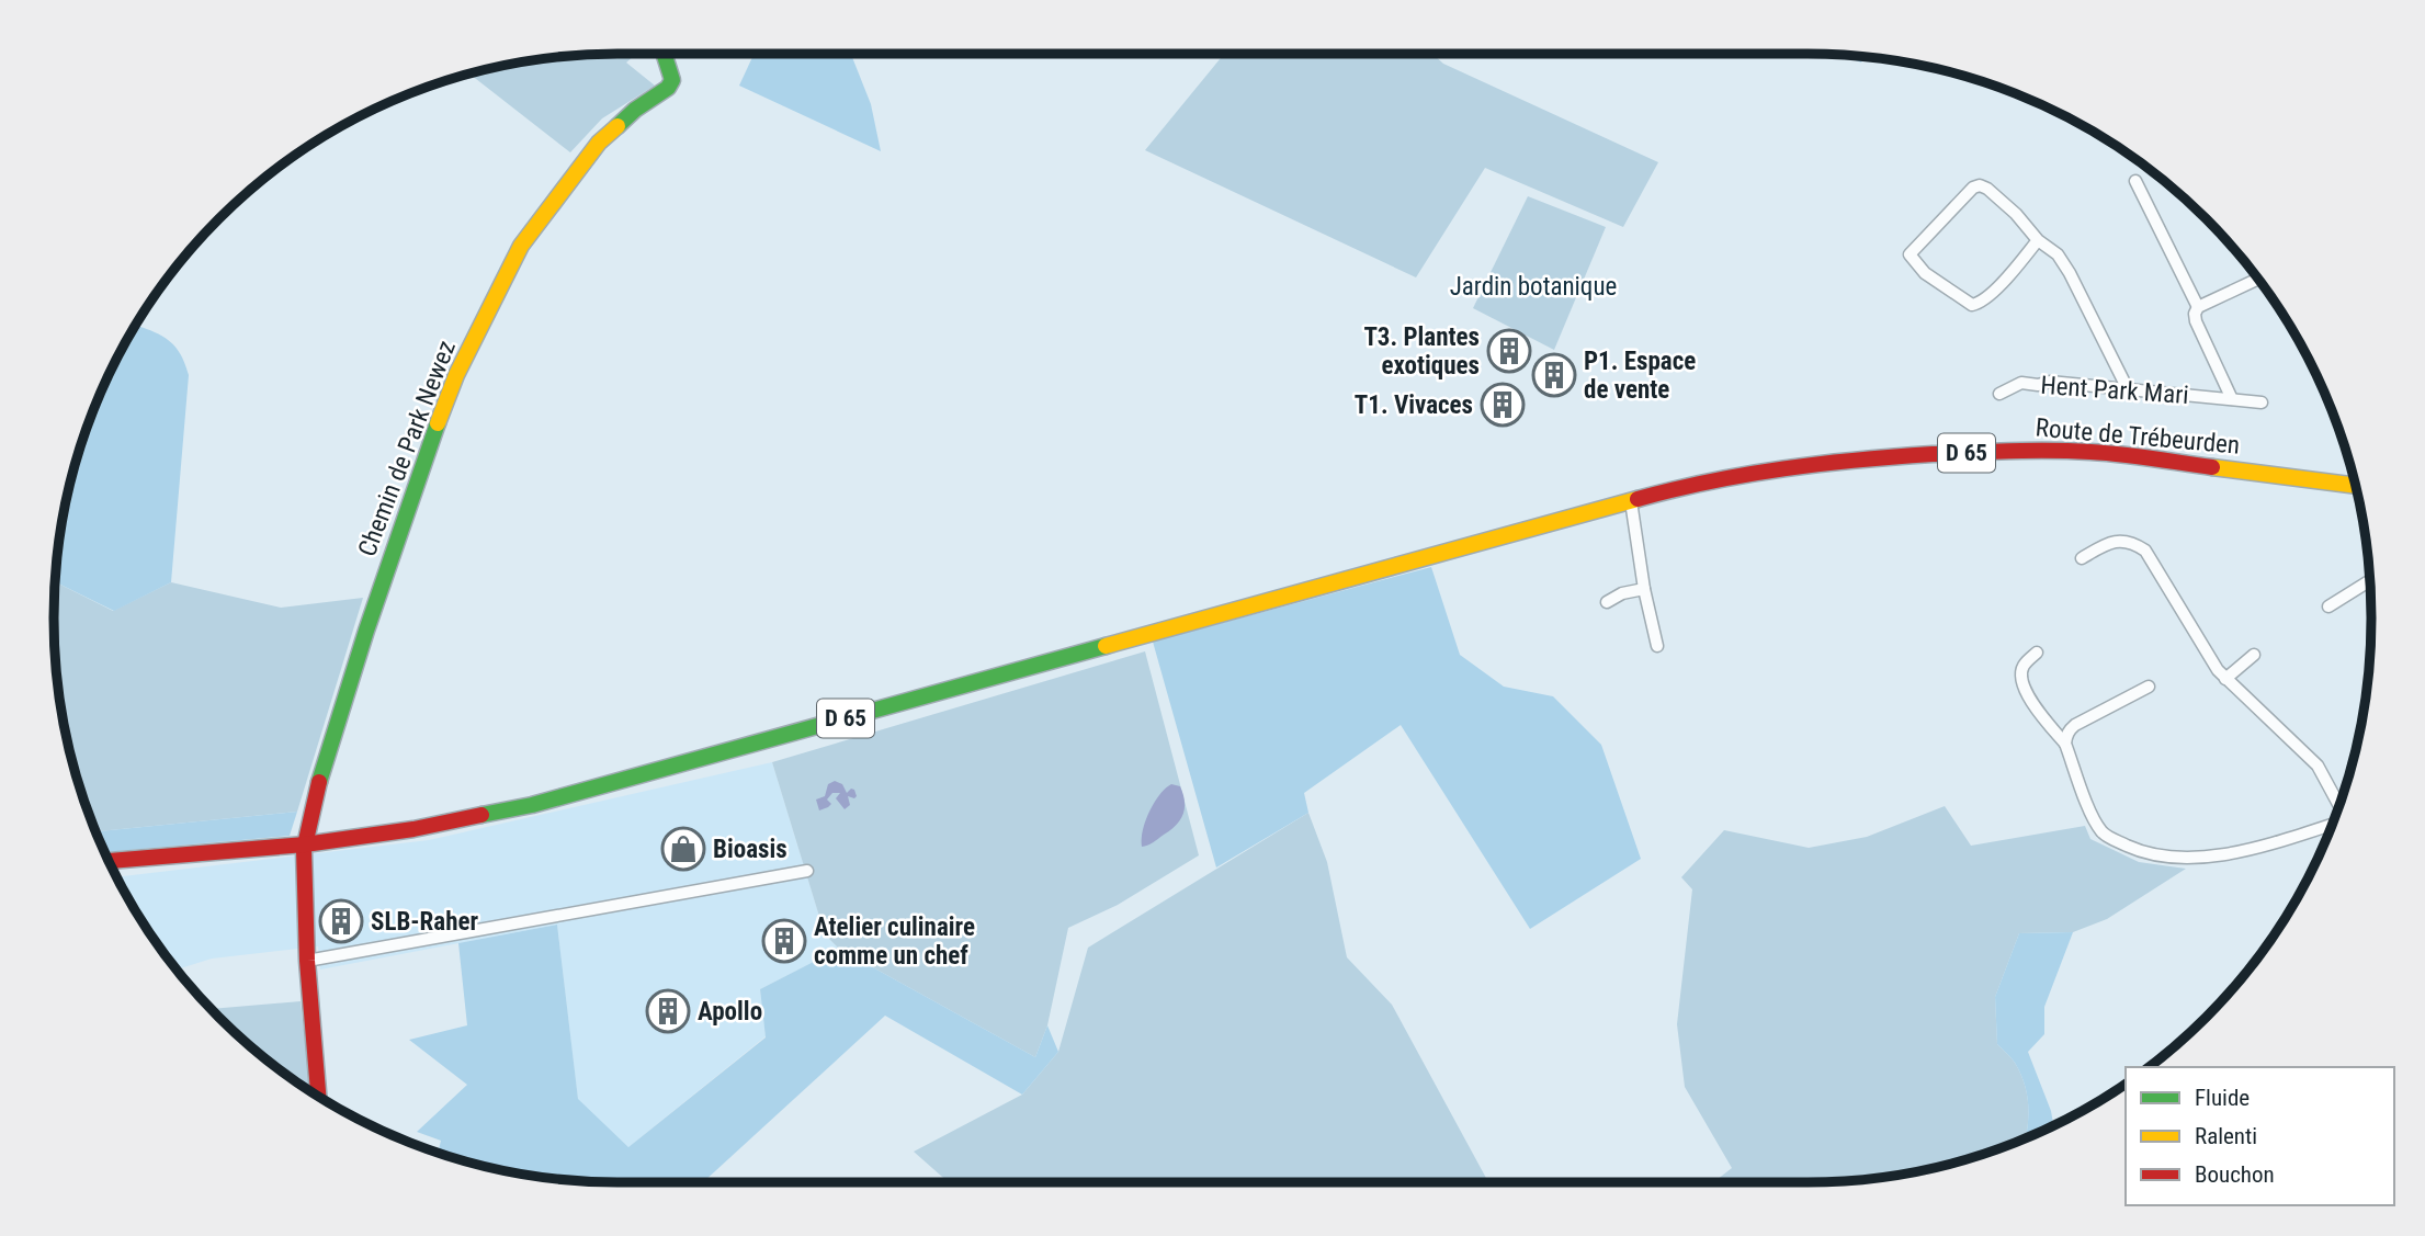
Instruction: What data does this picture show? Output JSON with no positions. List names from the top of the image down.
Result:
{
  "streets": {
    "main road": ["Route de Trébeurden", "Chemin de Park Newez", "D 65"],
    "street": ["Hent Park Mari"]
  },
  "crossings": [
    ["Route de Trébeurden", "Chemin de Park Newez"],
    ["Route de Trébeurden", "D 65"],
    ["Chemin de Park Newez", "D 65"]
  ],
  "parks": ["Jardin botanique"],
  "places": {
    "building": [
      "T3. Plantes exotiques",
      "P1. Espace de vente",
      "T1. Vivaces",
      "SLB-Raher",
      "Atelier culinaire comme un chef",
      "Apollo"
    ],
    "shop": ["Bioasis"]
  },
  "legend": ["Fluide", "Ralenti", "Bouchon"]
}
